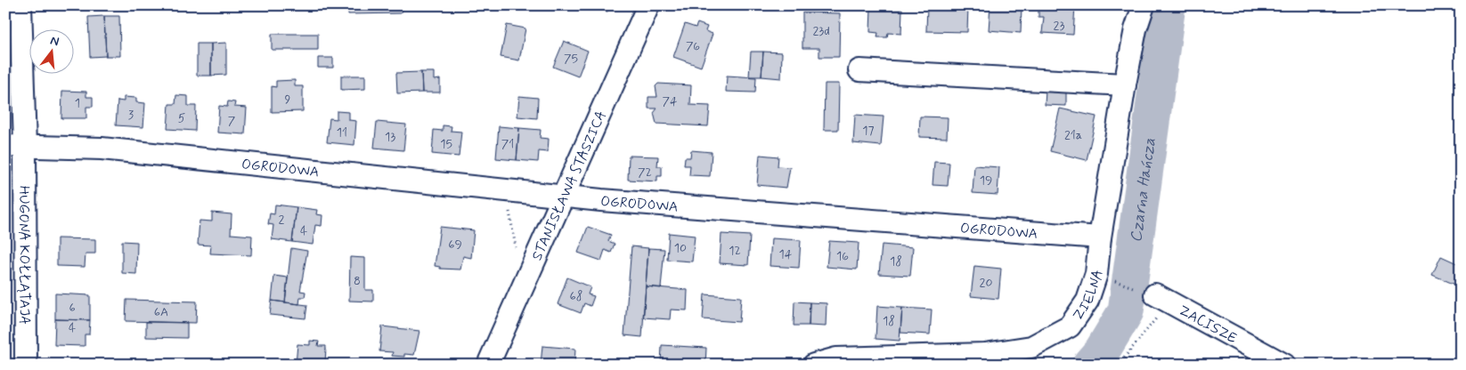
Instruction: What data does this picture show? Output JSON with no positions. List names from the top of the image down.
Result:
{
  "streets": {
    "street": [
      "OGRODOWA",
      "STANISŁAWA STASZICA",
      "HUGONA KOŁŁĄTAJA",
      "ZIELNA",
      "ZACISZE"
    ]
  },
  "crossings": [
    ["OGRODOWA", "STANISŁAWA STASZICA"],
    ["OGRODOWA", "HUGONA KOŁŁĄTAJA"],
    ["OGRODOWA", "ZIELNA"]
  ],
  "water": ["Czarna Hańcza"],
  "house_numbers": [
    "23",
    "23d",
    "76",
    "75",
    "9",
    "74",
    "1",
    "3",
    "5",
    "7",
    "17",
    "11",
    "21a",
    "13",
    "15",
    "71",
    "72",
    "19",
    "2",
    "4",
    "69",
    "10",
    "12",
    "14",
    "16",
    "18",
    "8",
    "20",
    "68",
    "6",
    "6A",
    "18",
    "4"
  ],
  "north": "top"
}
